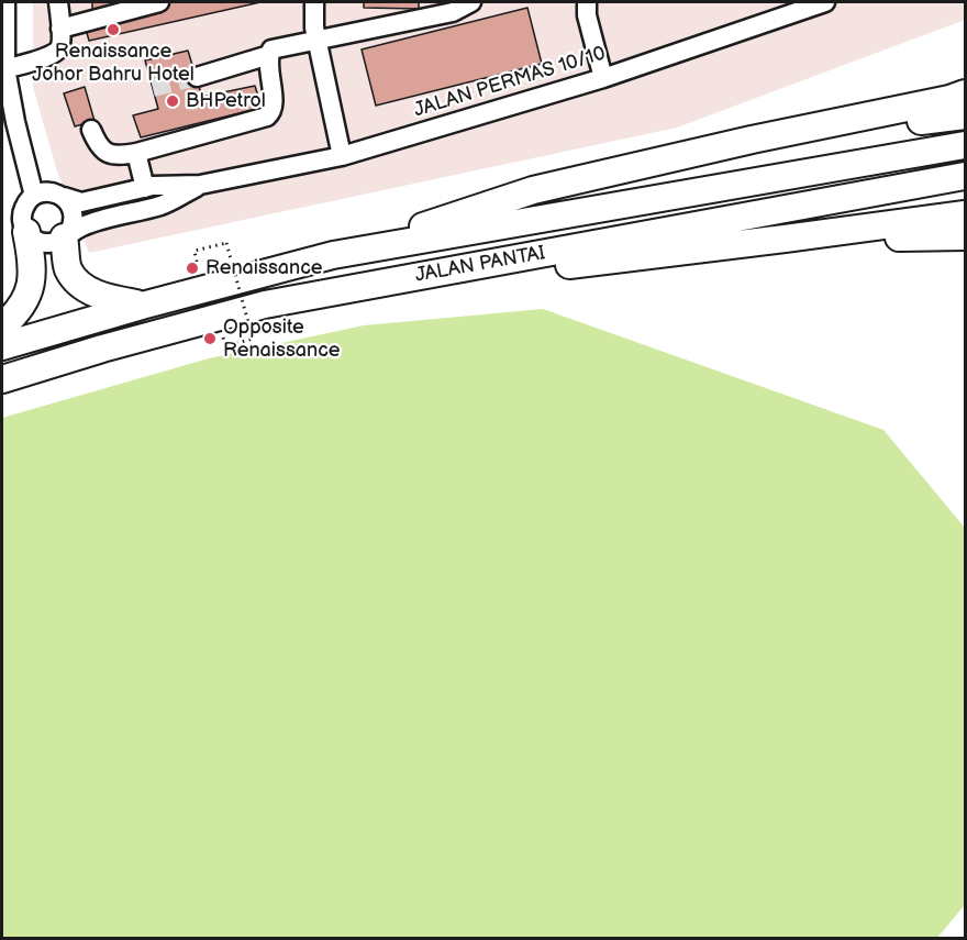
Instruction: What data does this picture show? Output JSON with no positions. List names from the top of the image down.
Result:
{
  "streets": {
    "highway": ["JALAN PANTAI"],
    "street": ["JALAN PERMAS 10/10"]
  },
  "places": [
    "Renaissance Johor Bahru Hotel",
    "BHPetrol",
    "Renaissance",
    "Opposite Renaissance"
  ]
}
